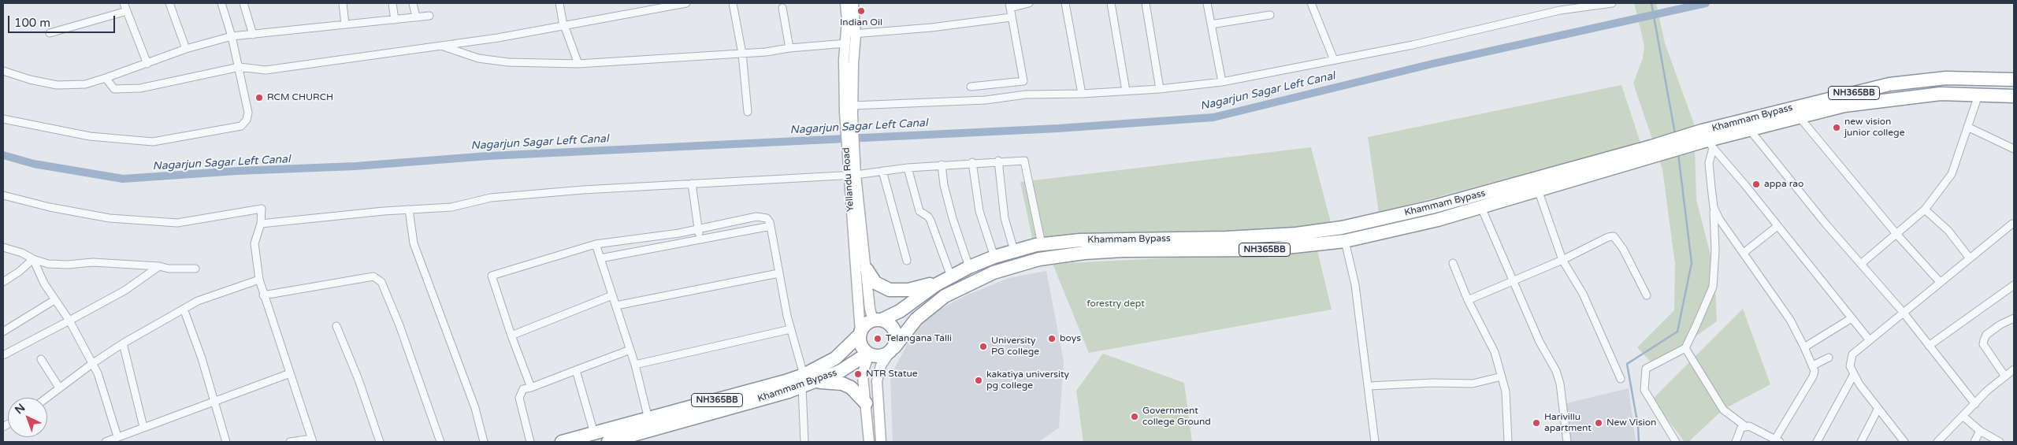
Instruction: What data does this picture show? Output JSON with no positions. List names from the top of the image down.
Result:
{
  "streets": {
    "highway": ["NH365BB", "Khammam Bypass"],
    "main road": ["Yellandu Road"]
  },
  "crossings": [
    ["NH365BB", "Khammam Bypass"],
    ["NH365BB", "Yellandu Road"],
    ["Khammam Bypass", "Yellandu Road"]
  ],
  "water": ["Nagarjun Sagar Left Canal"],
  "parks": ["forestry dept"],
  "places": [
    "Indian Oil",
    "RCM CHURCH",
    "new vision junior college",
    "appa rao",
    "Telangana Talli",
    "boys",
    "University PG college",
    "NTR Statue",
    "kakatiya university pg college",
    "Government college Ground",
    "Harivillu apartment",
    "New Vision"
  ],
  "scale_bar": "100 m",
  "north": "top left"
}
